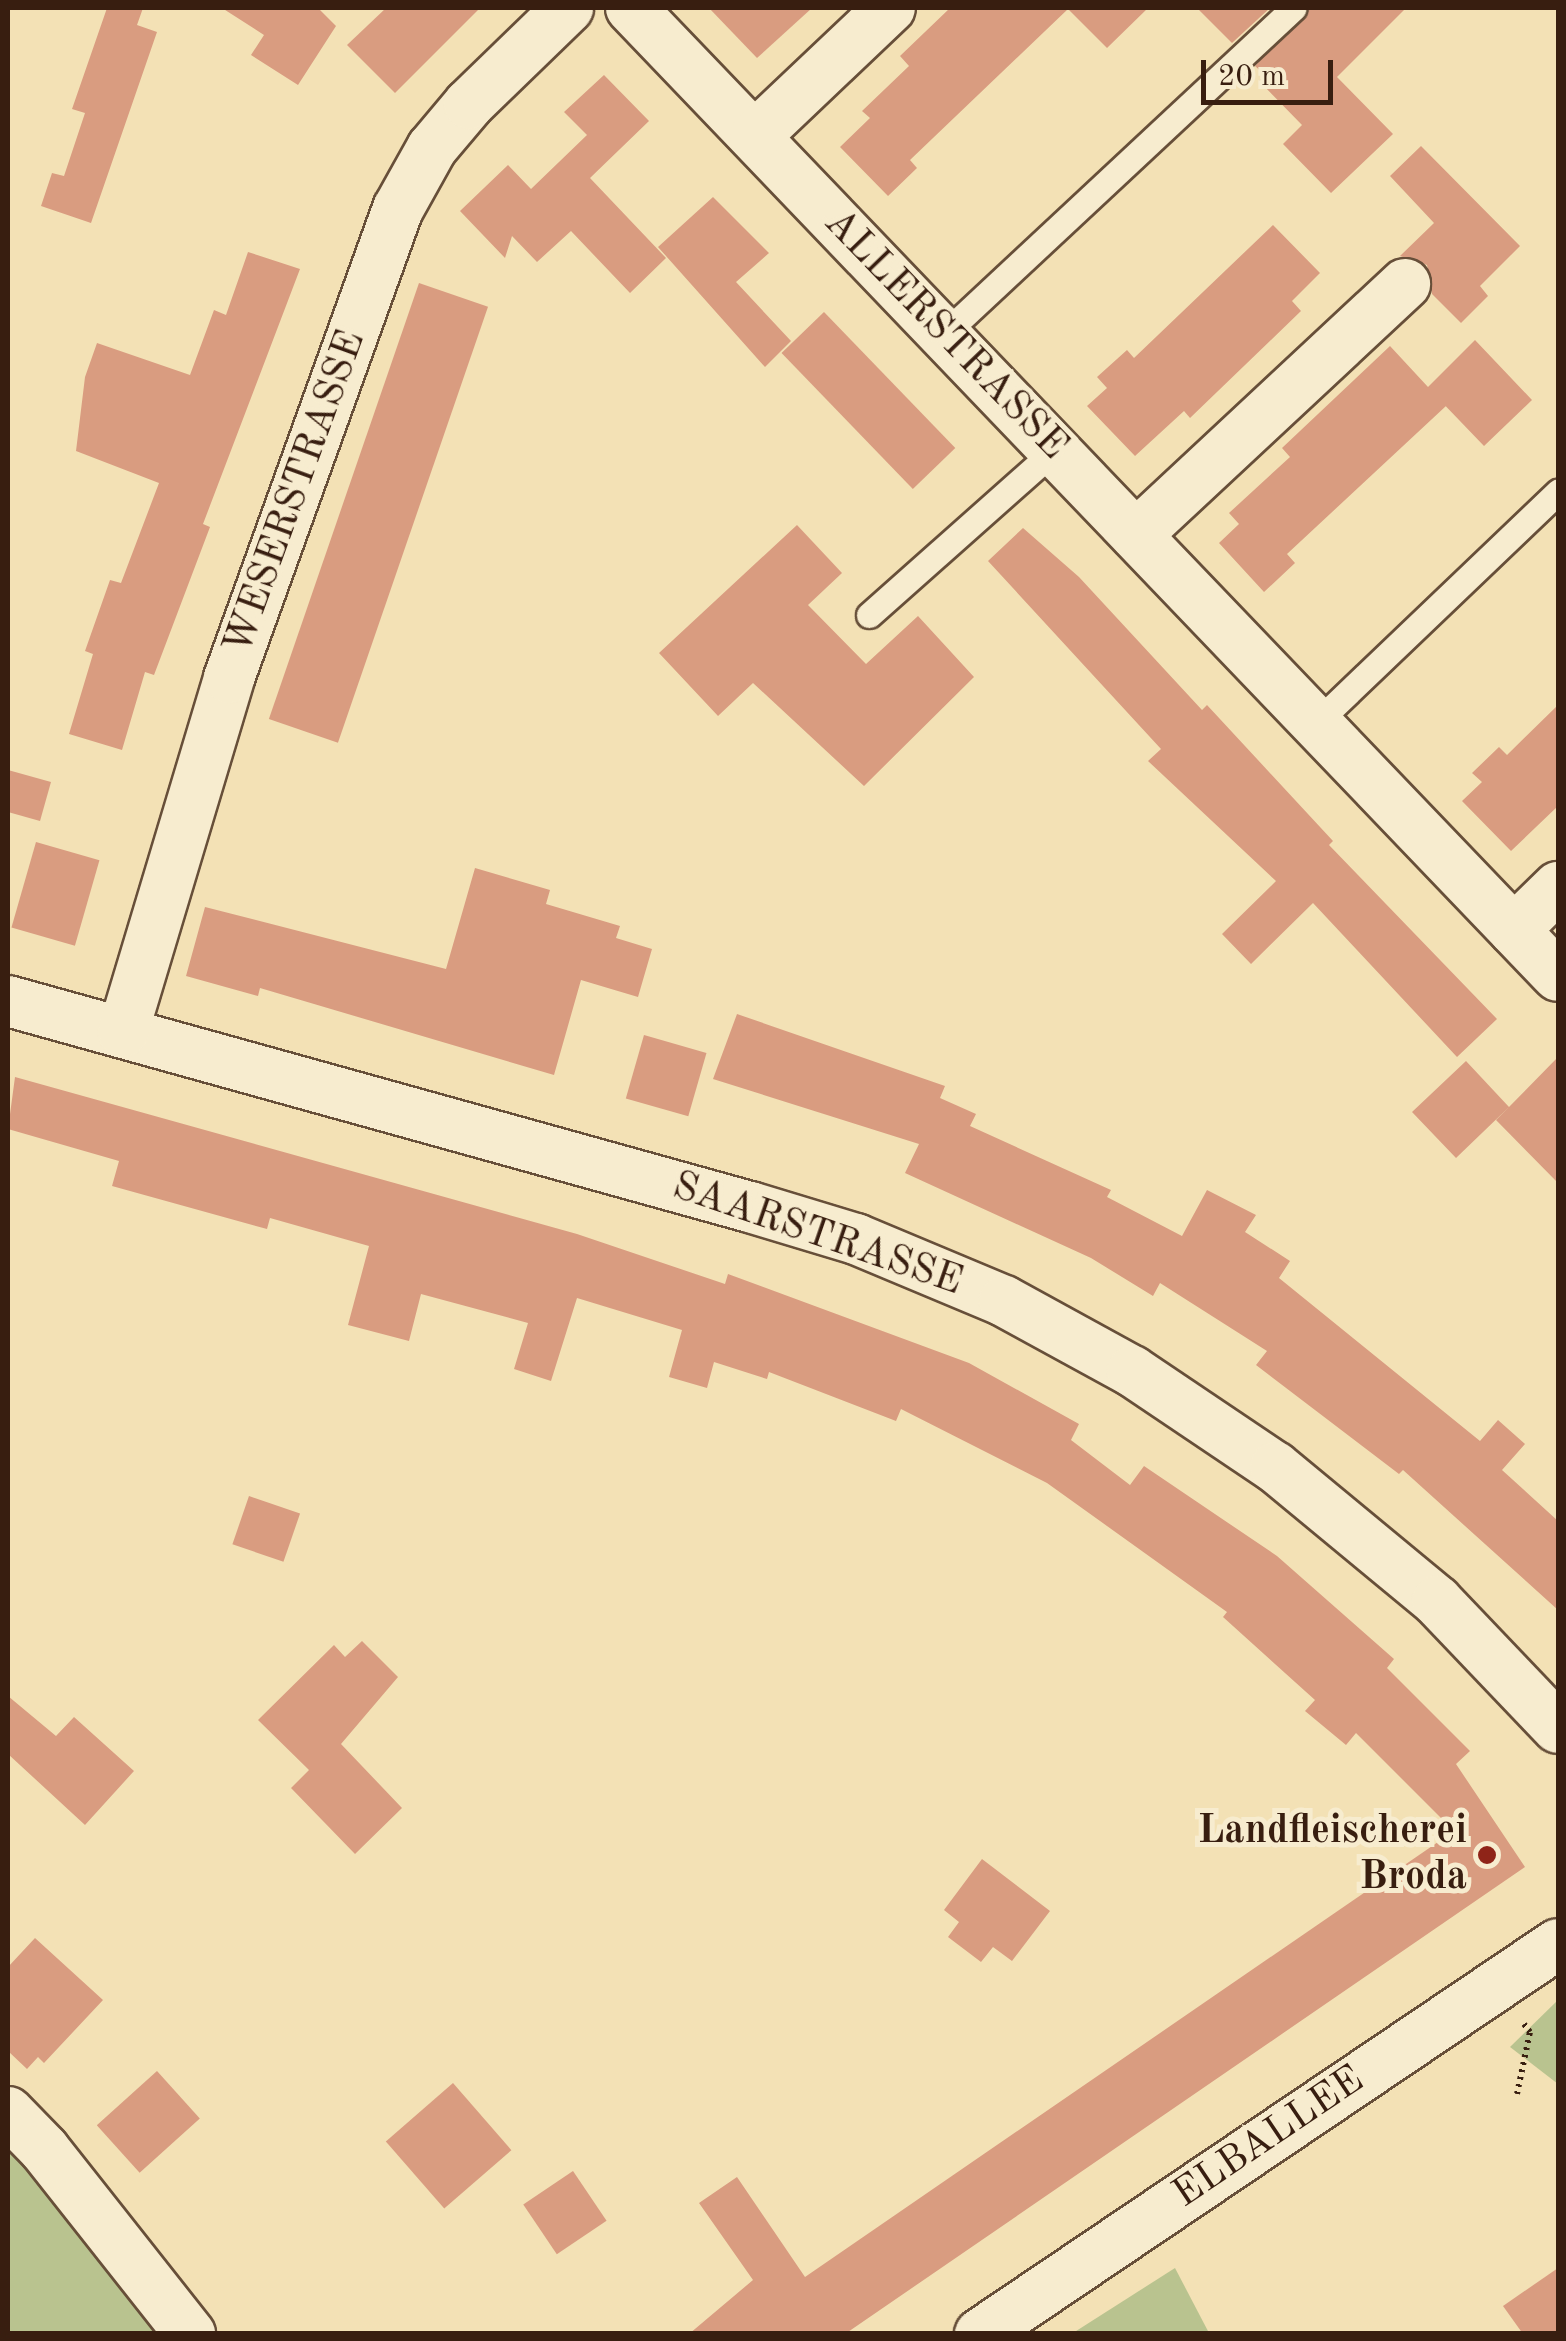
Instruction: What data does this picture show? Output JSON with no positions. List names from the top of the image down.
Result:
{
  "streets": {
    "street": [
      "ALLERSTRASSE",
      "WESERSTRASSE",
      "SAARSTRASSE",
      "ELBALLEE"
    ]
  },
  "crossings": [
    ["WESERSTRASSE", "SAARSTRASSE"]
  ],
  "places": ["Landfleischerei Broda"],
  "scale_bar": "20 m"
}
